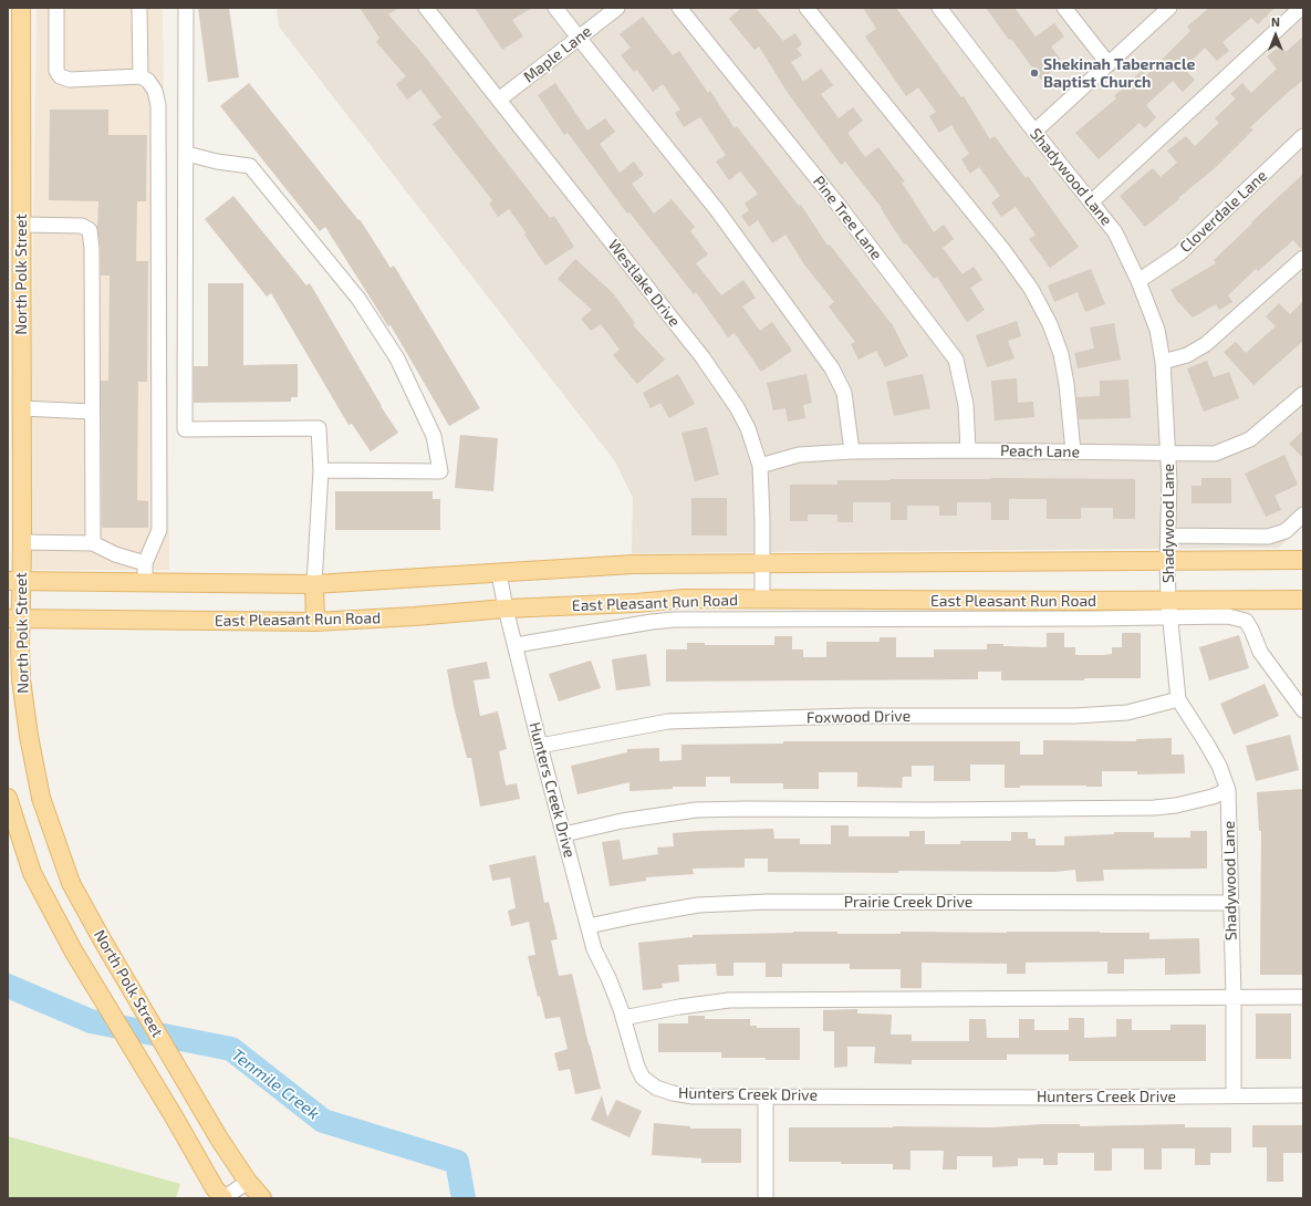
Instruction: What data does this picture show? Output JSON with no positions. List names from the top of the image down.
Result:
{
  "streets": {
    "main road": ["North Polk Street", "East Pleasant Run Road"],
    "street": [
      "Maple Lane",
      "Shadywood Lane",
      "Cloverdale Lane",
      "Pine Tree Lane",
      "Westlake Drive",
      "Peach Lane",
      "Foxwood Drive",
      "Hunters Creek Drive",
      "Prairie Creek Drive"
    ]
  },
  "crossings": [
    ["Maple Lane", "Westlake Drive"],
    ["Shadywood Lane", "Cloverdale Lane"],
    ["Shadywood Lane", "Peach Lane"],
    ["Shadywood Lane", "East Pleasant Run Road"],
    ["Shadywood Lane", "Foxwood Drive"],
    ["Shadywood Lane", "Hunters Creek Drive"],
    ["Shadywood Lane", "Prairie Creek Drive"],
    ["Pine Tree Lane", "Peach Lane"],
    ["North Polk Street", "East Pleasant Run Road"],
    ["Westlake Drive", "Peach Lane"],
    ["Westlake Drive", "East Pleasant Run Road"],
    ["East Pleasant Run Road", "Hunters Creek Drive"],
    ["Foxwood Drive", "Hunters Creek Drive"],
    ["Hunters Creek Drive", "Prairie Creek Drive"]
  ],
  "water": ["Tenmile Creek"],
  "places": ["Shekinah Tabernacle Baptist Church"],
  "north": "top"
}
